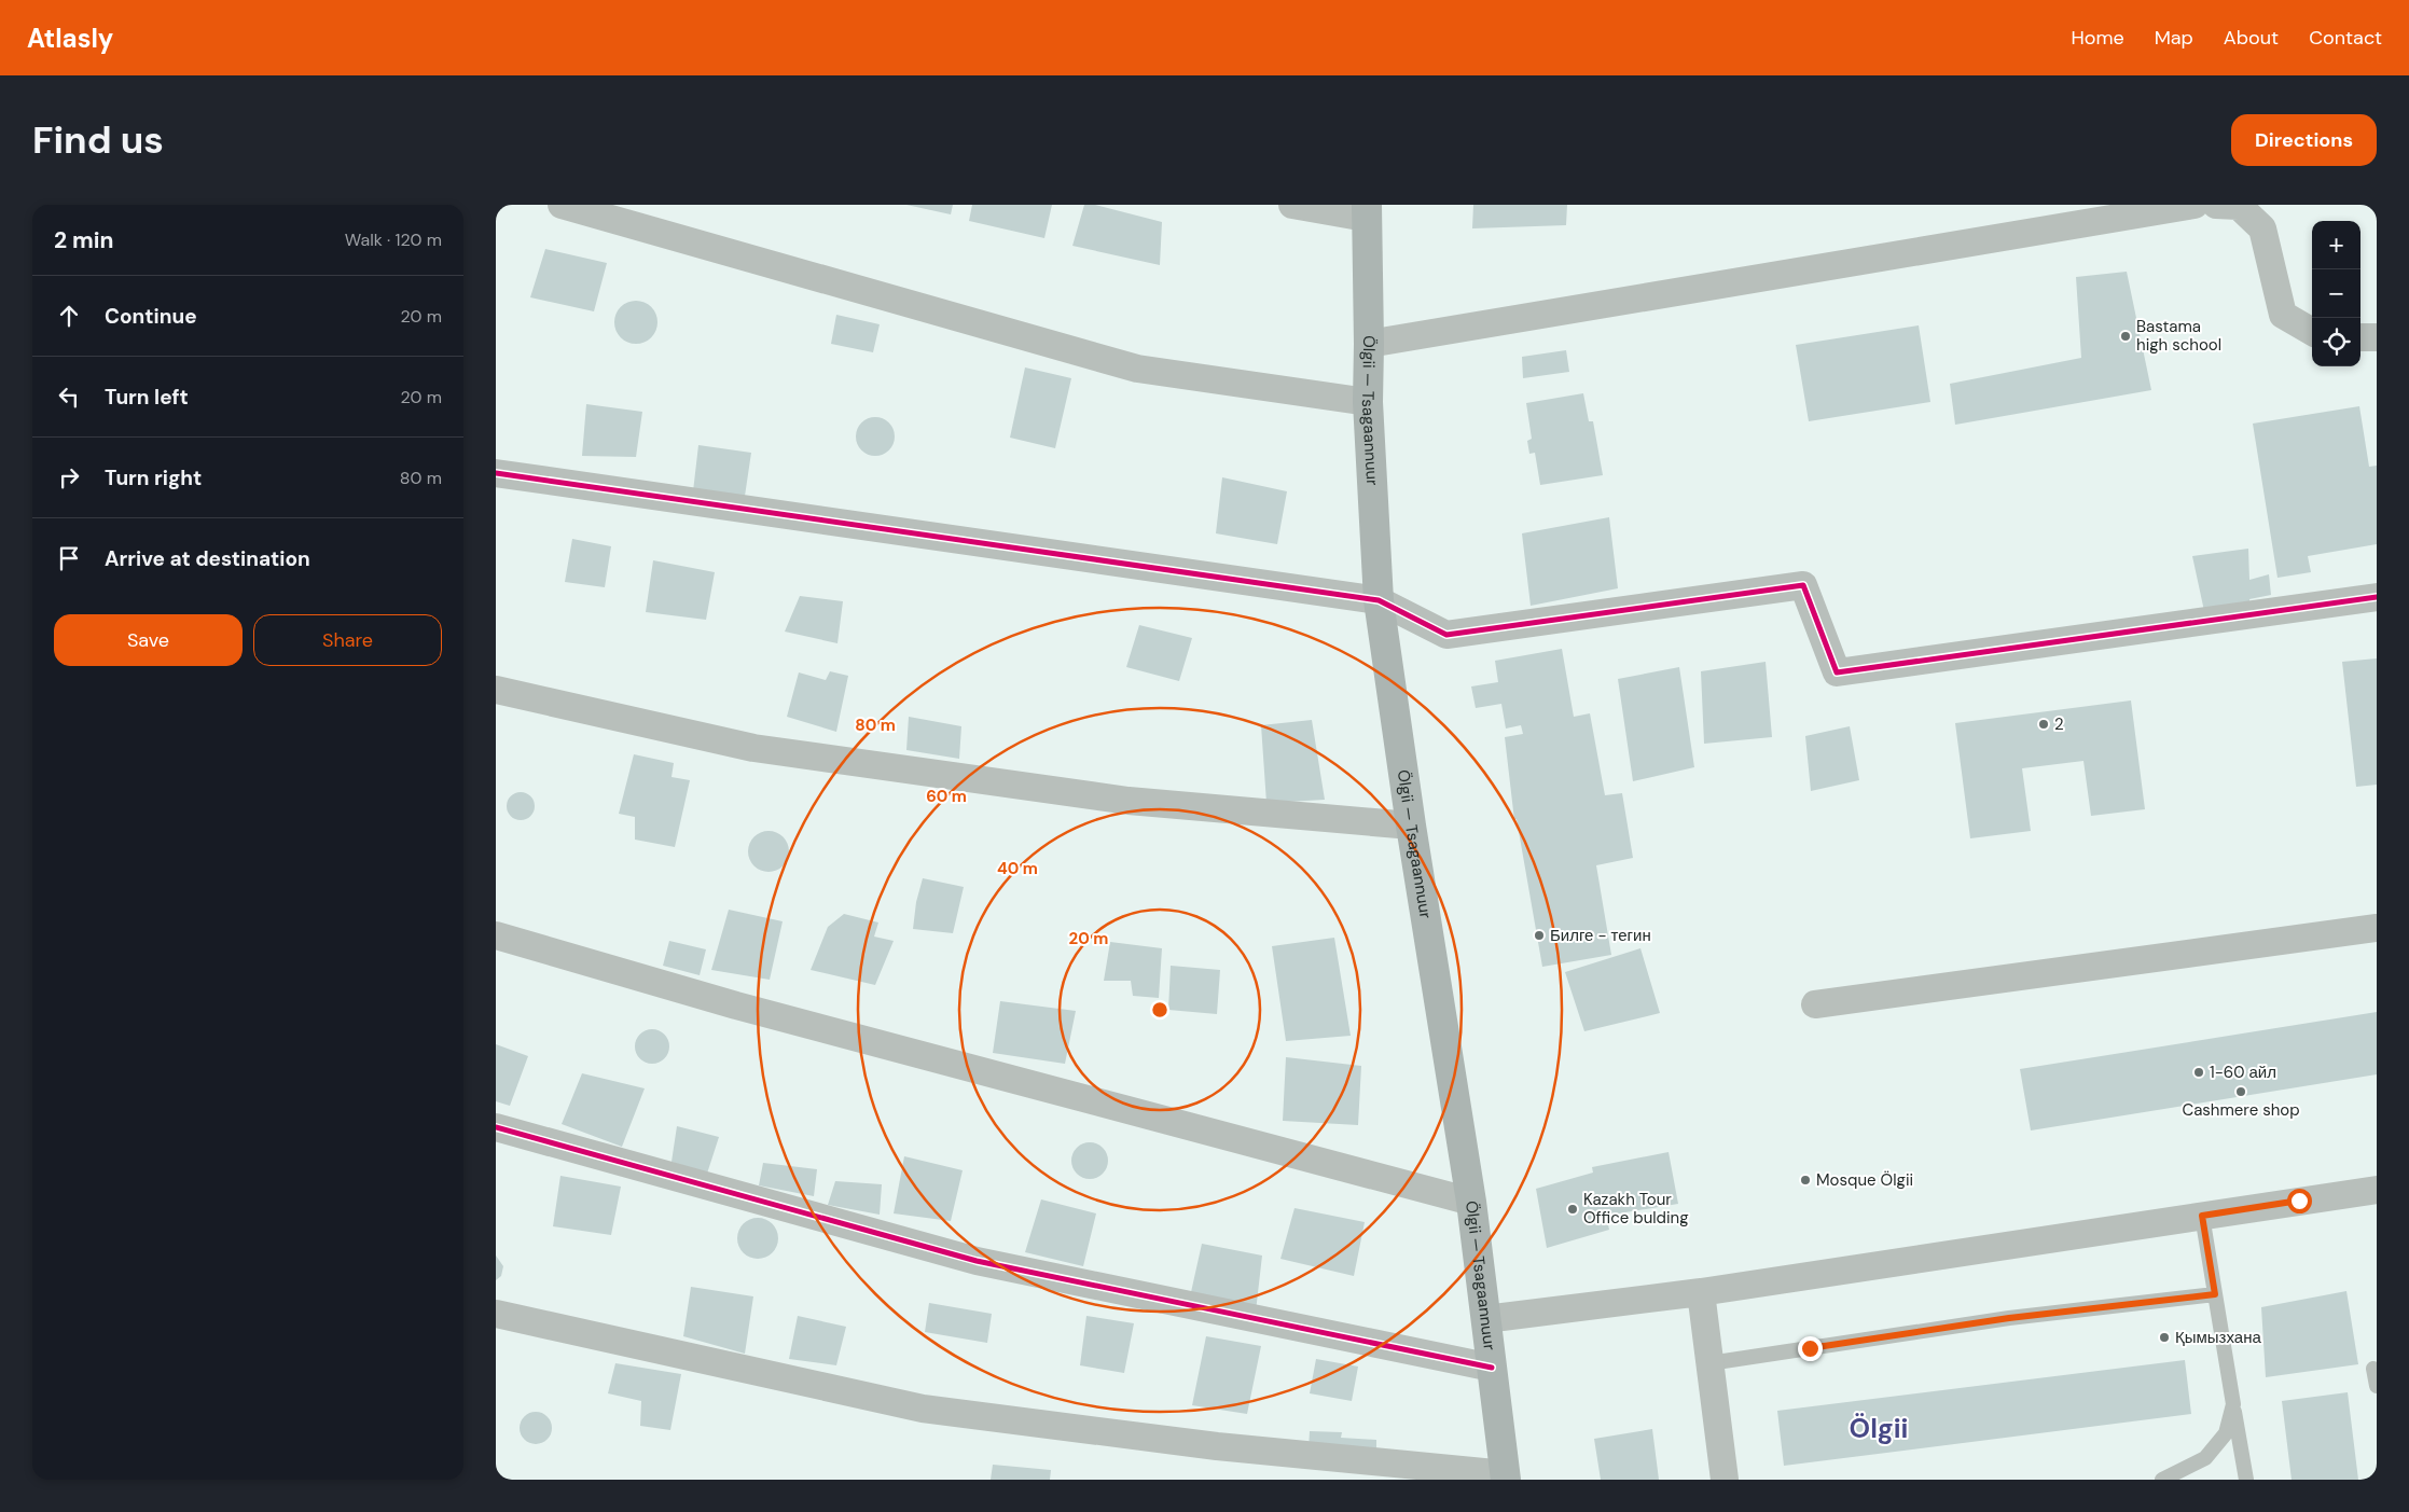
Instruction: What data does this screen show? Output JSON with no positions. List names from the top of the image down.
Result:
{
  "streets": {
    "highway": ["Ölgii — Tsagaannuur"]
  },
  "districts": ["Ölgii"],
  "places": [
    "Bastama high school",
    "2",
    "Билге - тегин",
    "1-60 айл",
    "Cashmere shop",
    "Mosque Ölgii",
    "Kazakh Tour Office bulding",
    "Қымызхана"
  ],
  "page": {
    "header": "Atlasly",
    "nav": [
      "Home",
      "Map",
      "About",
      "Contact"
    ],
    "buttons": [
      "Directions",
      ["Save", "Share"]
    ],
    "title": "Find us",
    "heading": ["2 min", "Walk · 120 m"],
    "map_buttons": ["+", "−"],
    "list": [
      ["Continue", "20 m"],
      ["Turn left", "20 m"],
      ["Turn right", "80 m"],
      "Arrive at destination"
    ]
  },
  "rings": [
    "80 m",
    "60 m",
    "40 m",
    "20 m"
  ]
}
